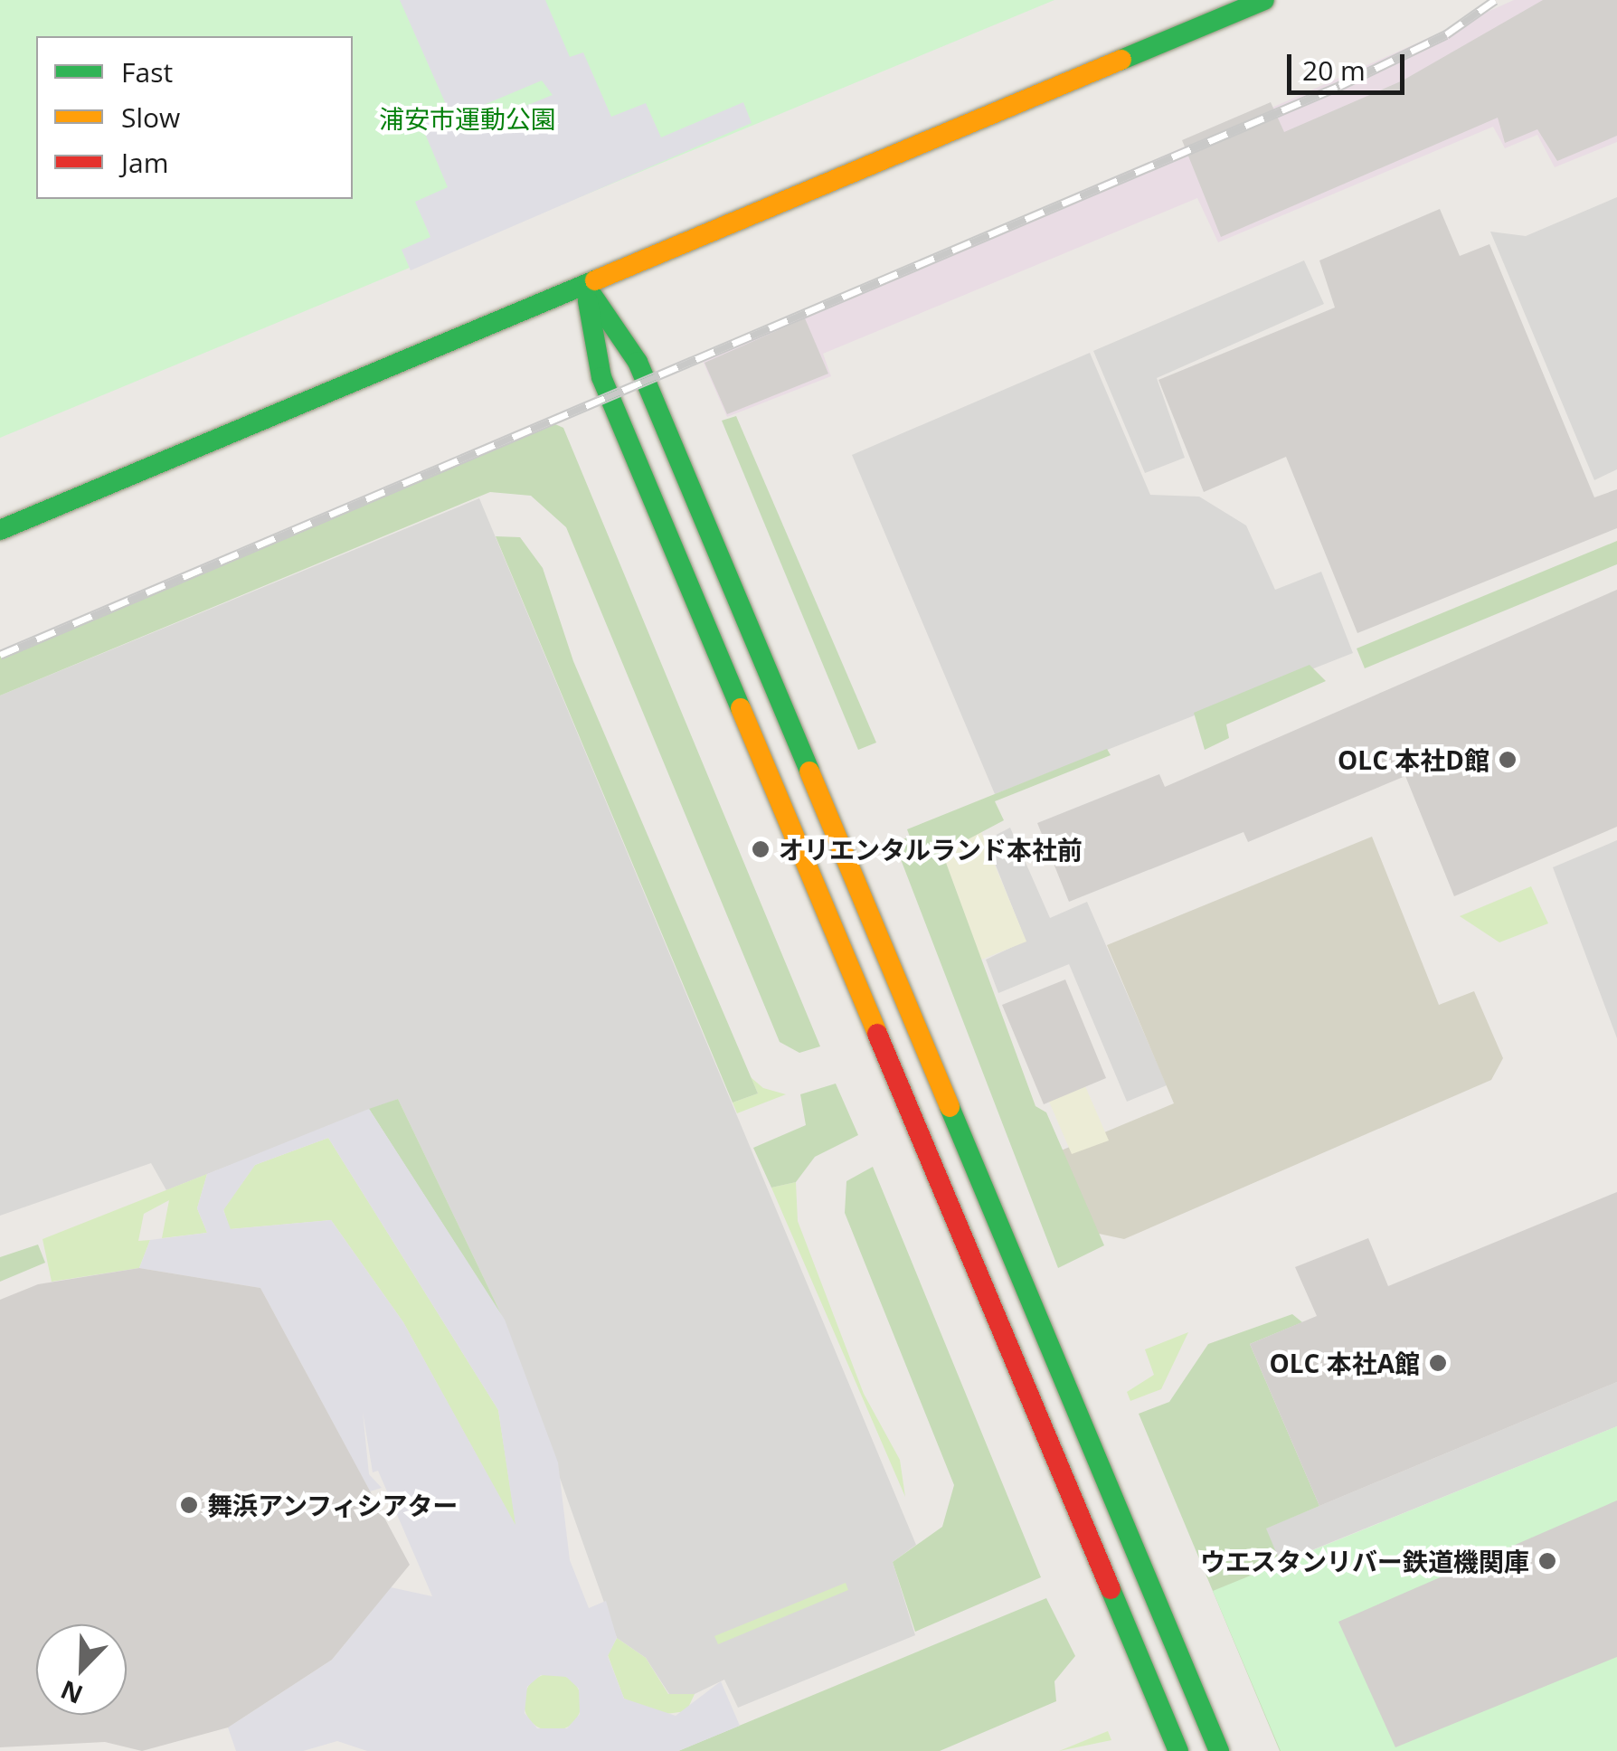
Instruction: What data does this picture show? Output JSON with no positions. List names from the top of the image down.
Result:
{
  "parks": ["浦安市運動公園"],
  "places": [
    "OLC 本社D館",
    "オリエンタルランド本社前",
    "OLC 本社A館",
    "舞浜アンフィシアター",
    "ウエスタンリバー鉄道機関庫"
  ],
  "legend": ["Fast", "Slow", "Jam"],
  "scale_bar": "20 m",
  "north": "bottom left"
}
